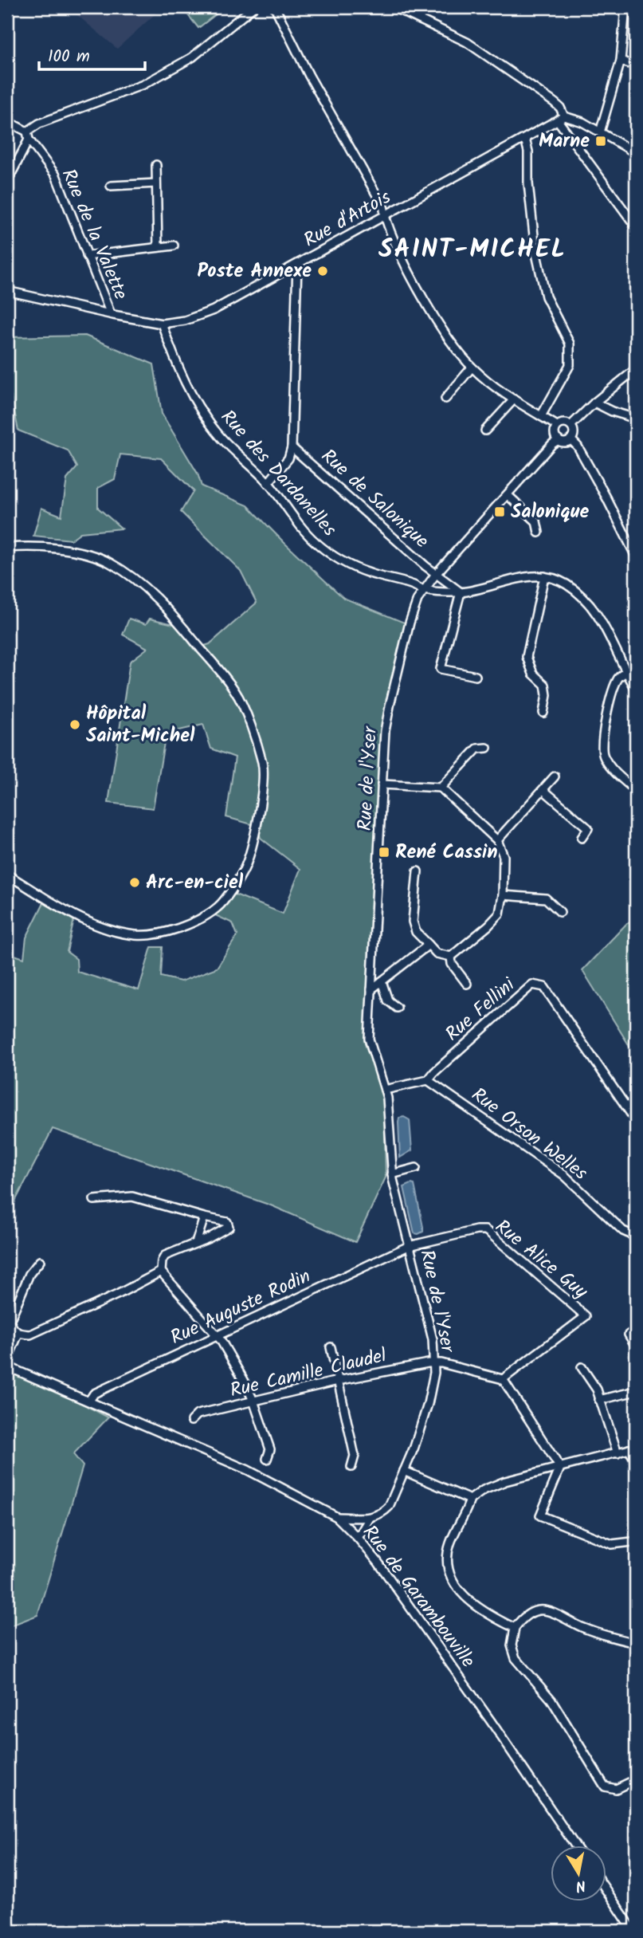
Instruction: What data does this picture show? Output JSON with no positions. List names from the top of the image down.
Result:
{
  "streets": {
    "street": [
      "Rue d'Artois",
      "Rue de la Valette",
      "Rue des Dardanelles",
      "Rue de Salonique",
      "Rue de l'Yser",
      "Rue Fellini",
      "Rue Orson Welles",
      "Rue Alice Guy",
      "Rue Auguste Rodin",
      "Rue Camille Claudel",
      "Rue de Garambouville"
    ]
  },
  "crossings": [
    ["Rue d'Artois", "Rue de la Valette"],
    ["Rue d'Artois", "Rue des Dardanelles"],
    ["Rue des Dardanelles", "Rue de Salonique"],
    ["Rue des Dardanelles", "Rue de l'Yser"],
    ["Rue de Salonique", "Rue de l'Yser"],
    ["Rue de l'Yser", "Rue Alice Guy"],
    ["Rue de l'Yser", "Rue Auguste Rodin"],
    ["Rue de l'Yser", "Rue Camille Claudel"],
    ["Rue de l'Yser", "Rue de Garambouville"],
    ["Rue Fellini", "Rue Orson Welles"],
    ["Rue Alice Guy", "Rue Auguste Rodin"],
    ["Rue Auguste Rodin", "Rue de Garambouville"]
  ],
  "districts": ["SAINT-MICHEL"],
  "places": {
    "transit": ["Marne", "Salonique", "René Cassin"],
    "other": ["Poste Annexe", "Hôpital Saint-Michel", "Arc-en-ciel"]
  },
  "scale_bar": "100 m",
  "north": "bottom"
}
